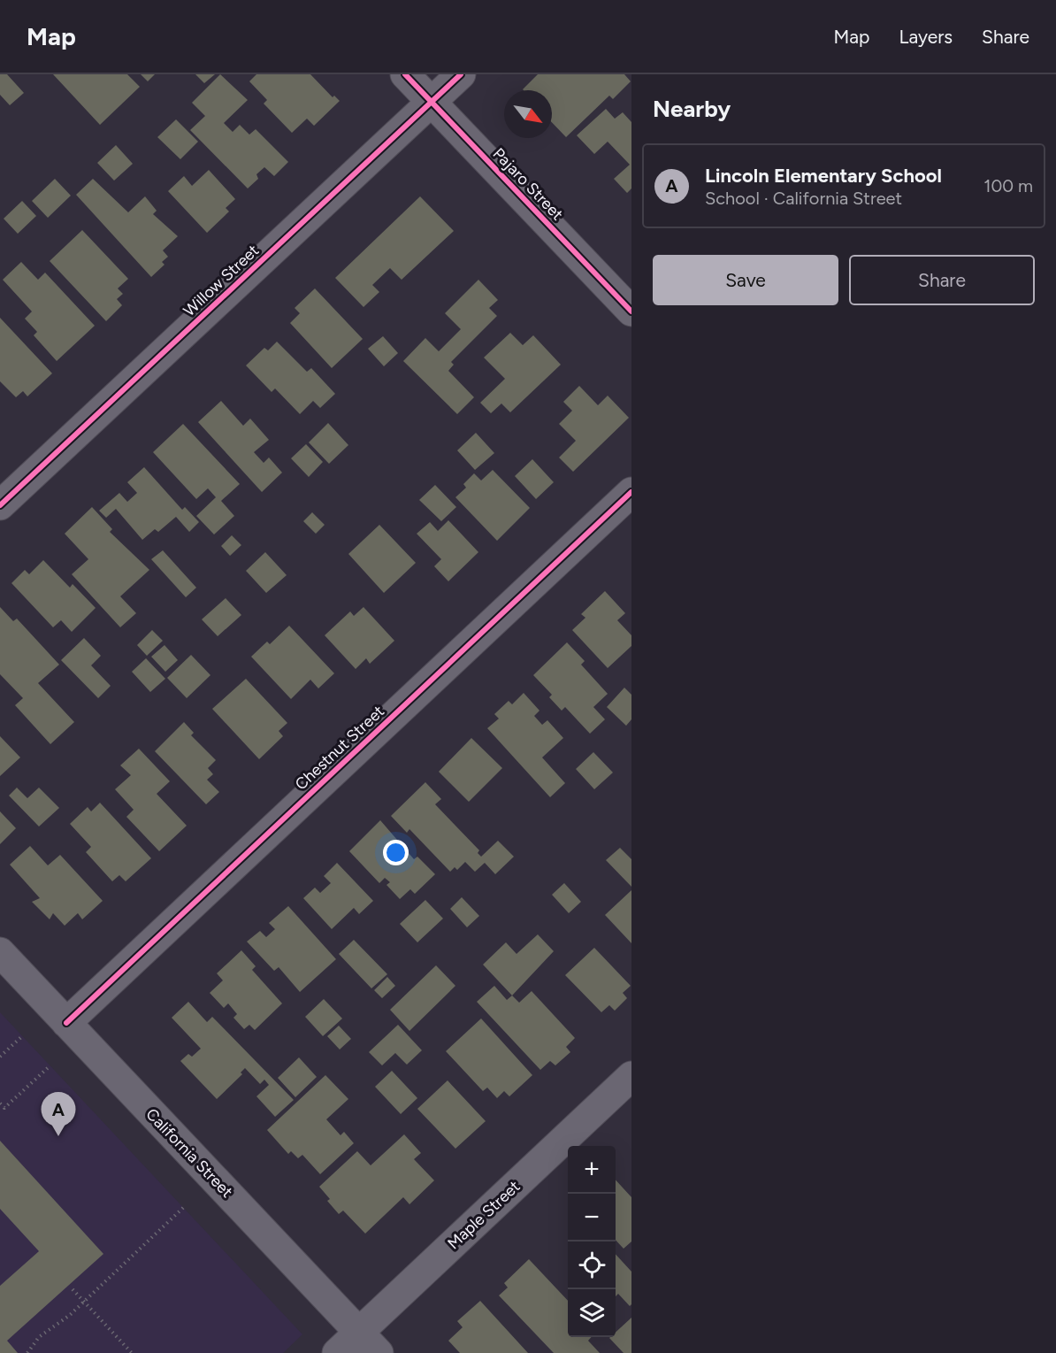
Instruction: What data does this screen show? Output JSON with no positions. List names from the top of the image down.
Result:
{
  "streets": {
    "street": [
      "Pajaro Street",
      "Willow Street",
      "Chestnut Street",
      "California Street",
      "Maple Street"
    ]
  },
  "crossings": [
    ["Pajaro Street", "Willow Street"],
    ["Chestnut Street", "California Street"],
    ["California Street", "Maple Street"]
  ],
  "north": "bottom right",
  "page": {
    "header": "Map",
    "nav": ["Map", "Layers", "Share"],
    "heading": "Nearby",
    "list": [
      {
        "mark": "A",
        "name": "Lincoln Elementary School",
        "note": "School · California Street",
        "value": "100 m"
      }
    ],
    "buttons": ["Save", "Share"],
    "pins": "A",
    "map_buttons": ["+", "−"]
  }
}
